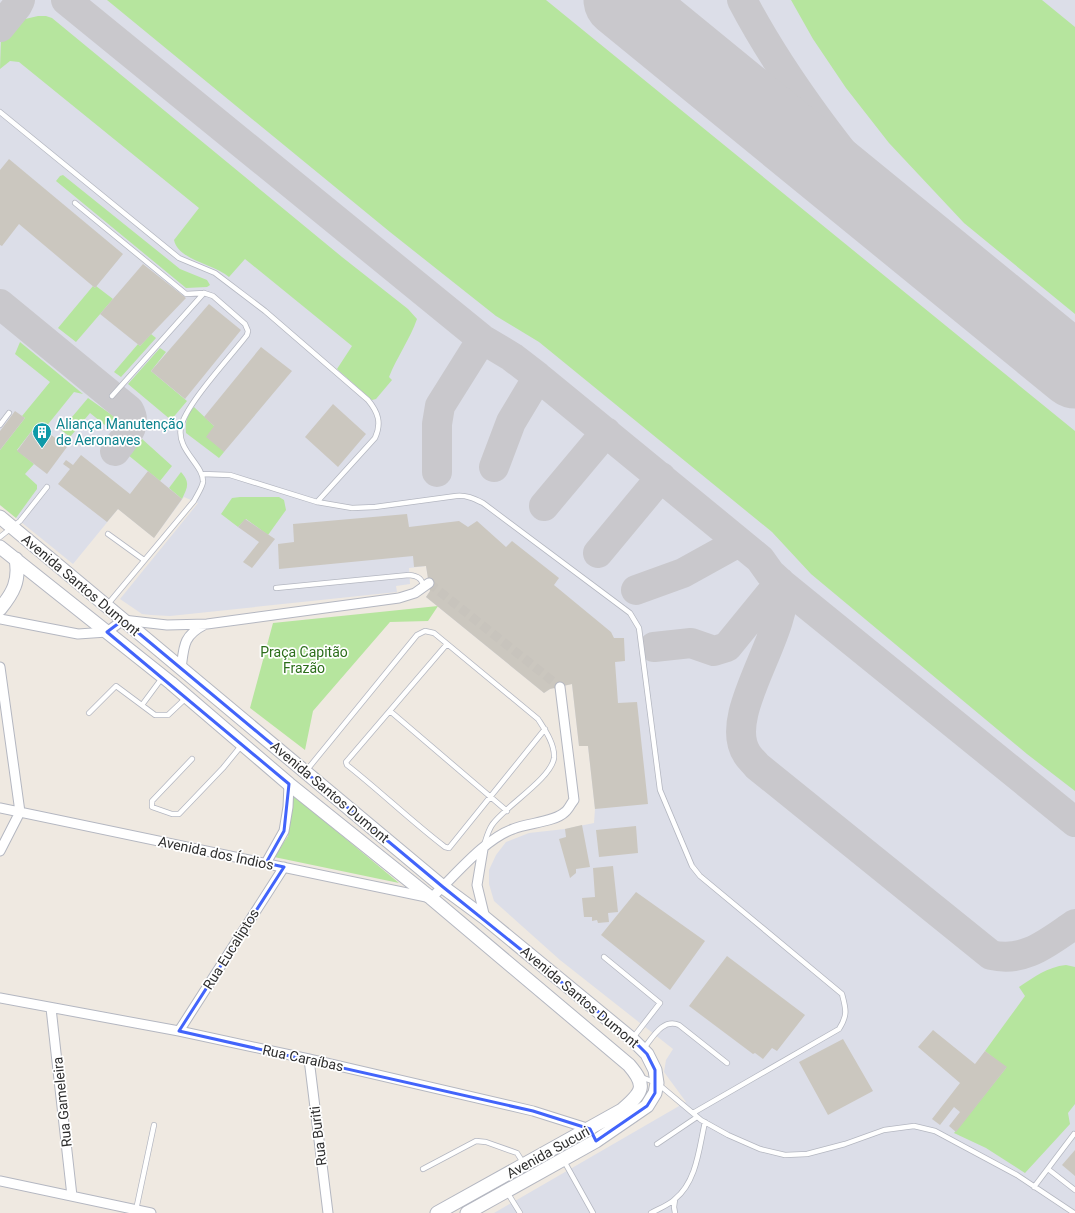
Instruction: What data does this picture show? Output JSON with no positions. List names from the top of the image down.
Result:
{
  "streets": {
    "main road": ["Avenida Santos Dumont", "Avenida Sucuri"],
    "street": [
      "Avenida dos Índios",
      "Rua Eucaliptos",
      "Rua Caraíbas",
      "Rua Gameleira",
      "Rua Buriti"
    ]
  },
  "crossings": [
    ["Avenida Santos Dumont", "Avenida dos Índios"],
    ["Avenida Santos Dumont", "Avenida Sucuri"],
    ["Avenida dos Índios", "Rua Eucaliptos"],
    ["Rua Eucaliptos", "Rua Caraíbas"],
    ["Rua Caraíbas", "Rua Gameleira"],
    ["Rua Caraíbas", "Rua Buriti"],
    ["Rua Caraíbas", "Avenida Sucuri"]
  ],
  "parks": ["Praça Capitão Frazão"],
  "places": {
    "building": ["Aliança Manutenção de Aeronaves"]
  }
}
